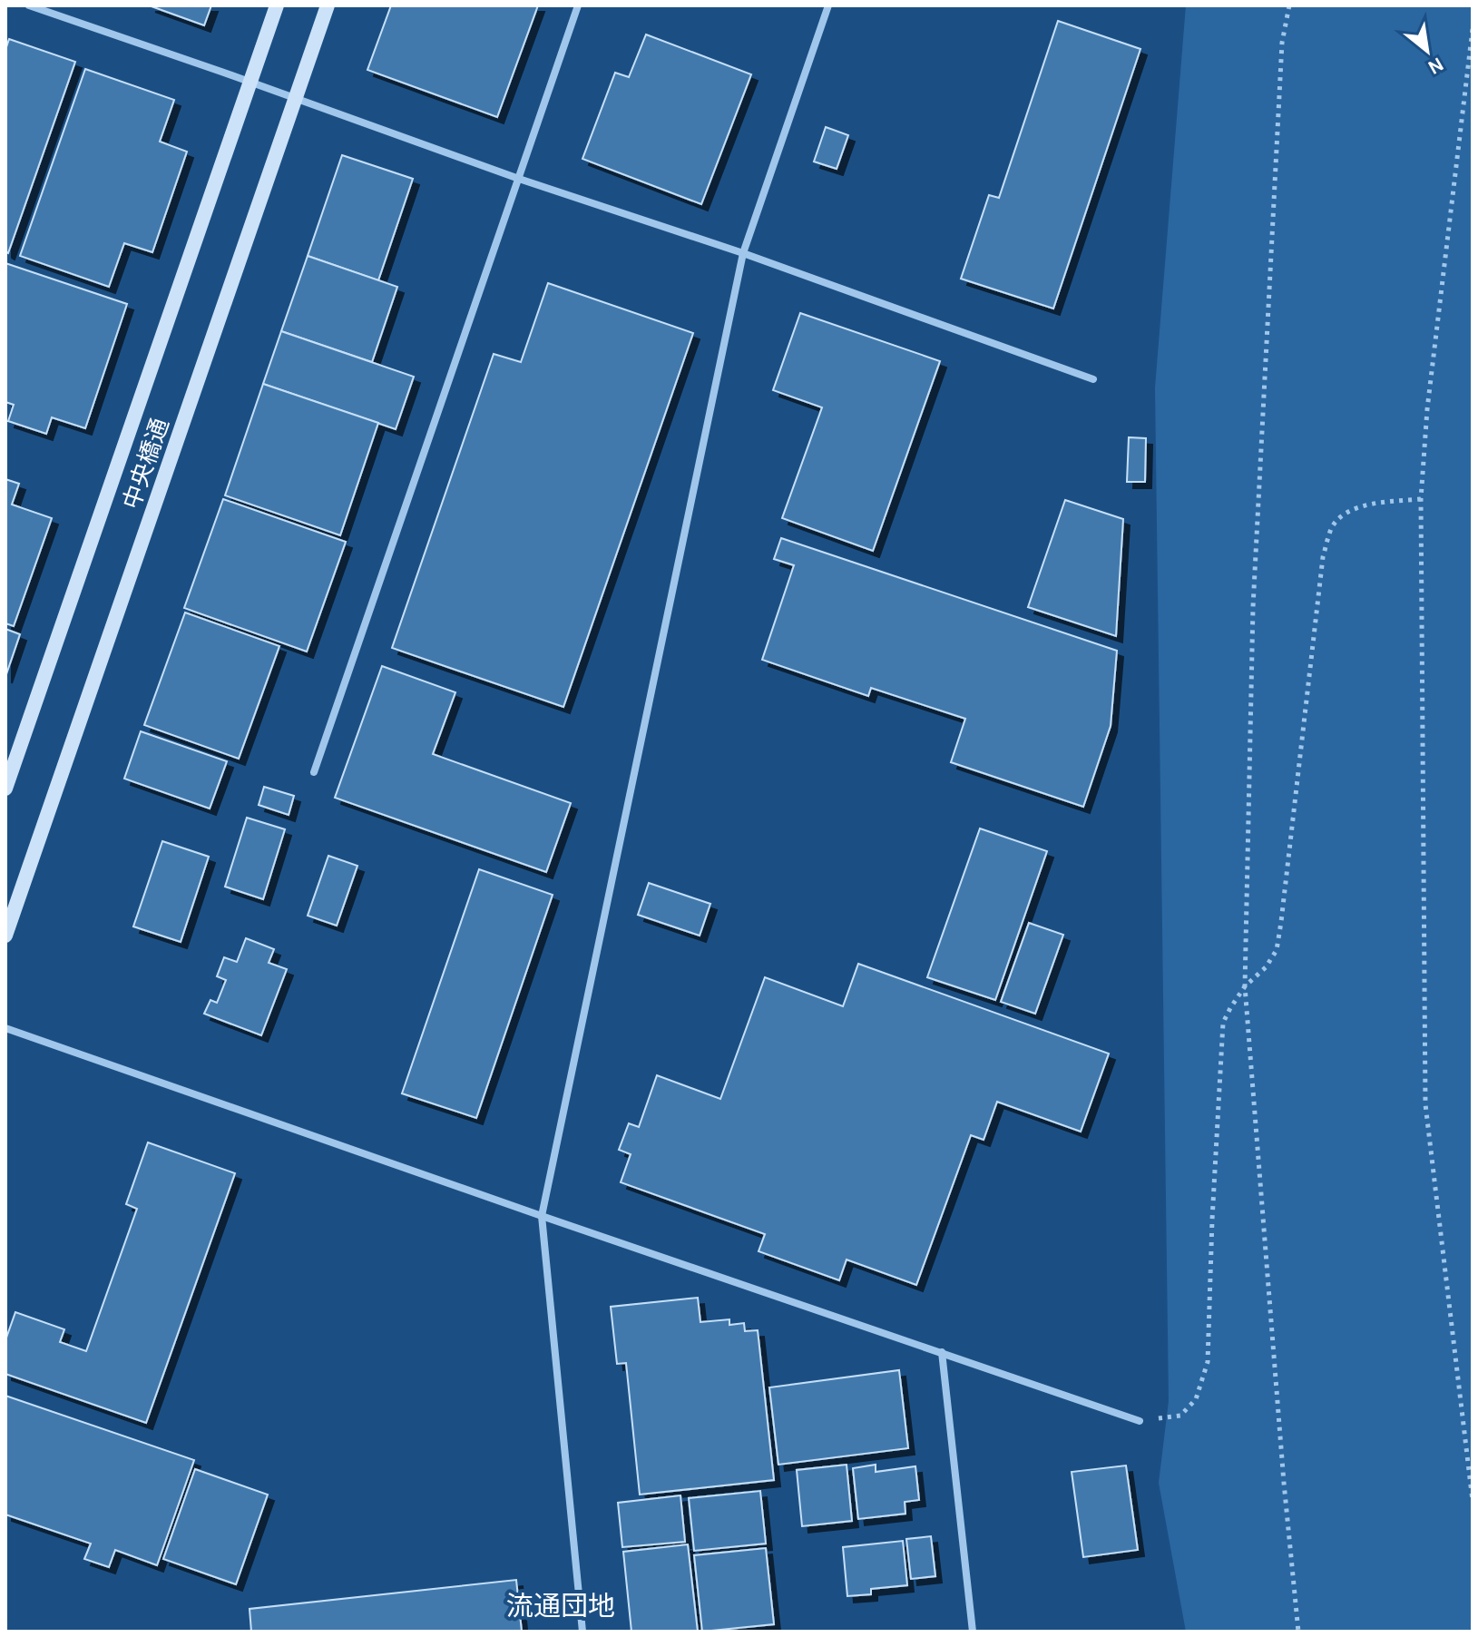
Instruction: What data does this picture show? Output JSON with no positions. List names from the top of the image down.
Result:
{
  "streets": {
    "main road": ["中央橋通"]
  },
  "districts": ["流通団地"],
  "north": "bottom right"
}
